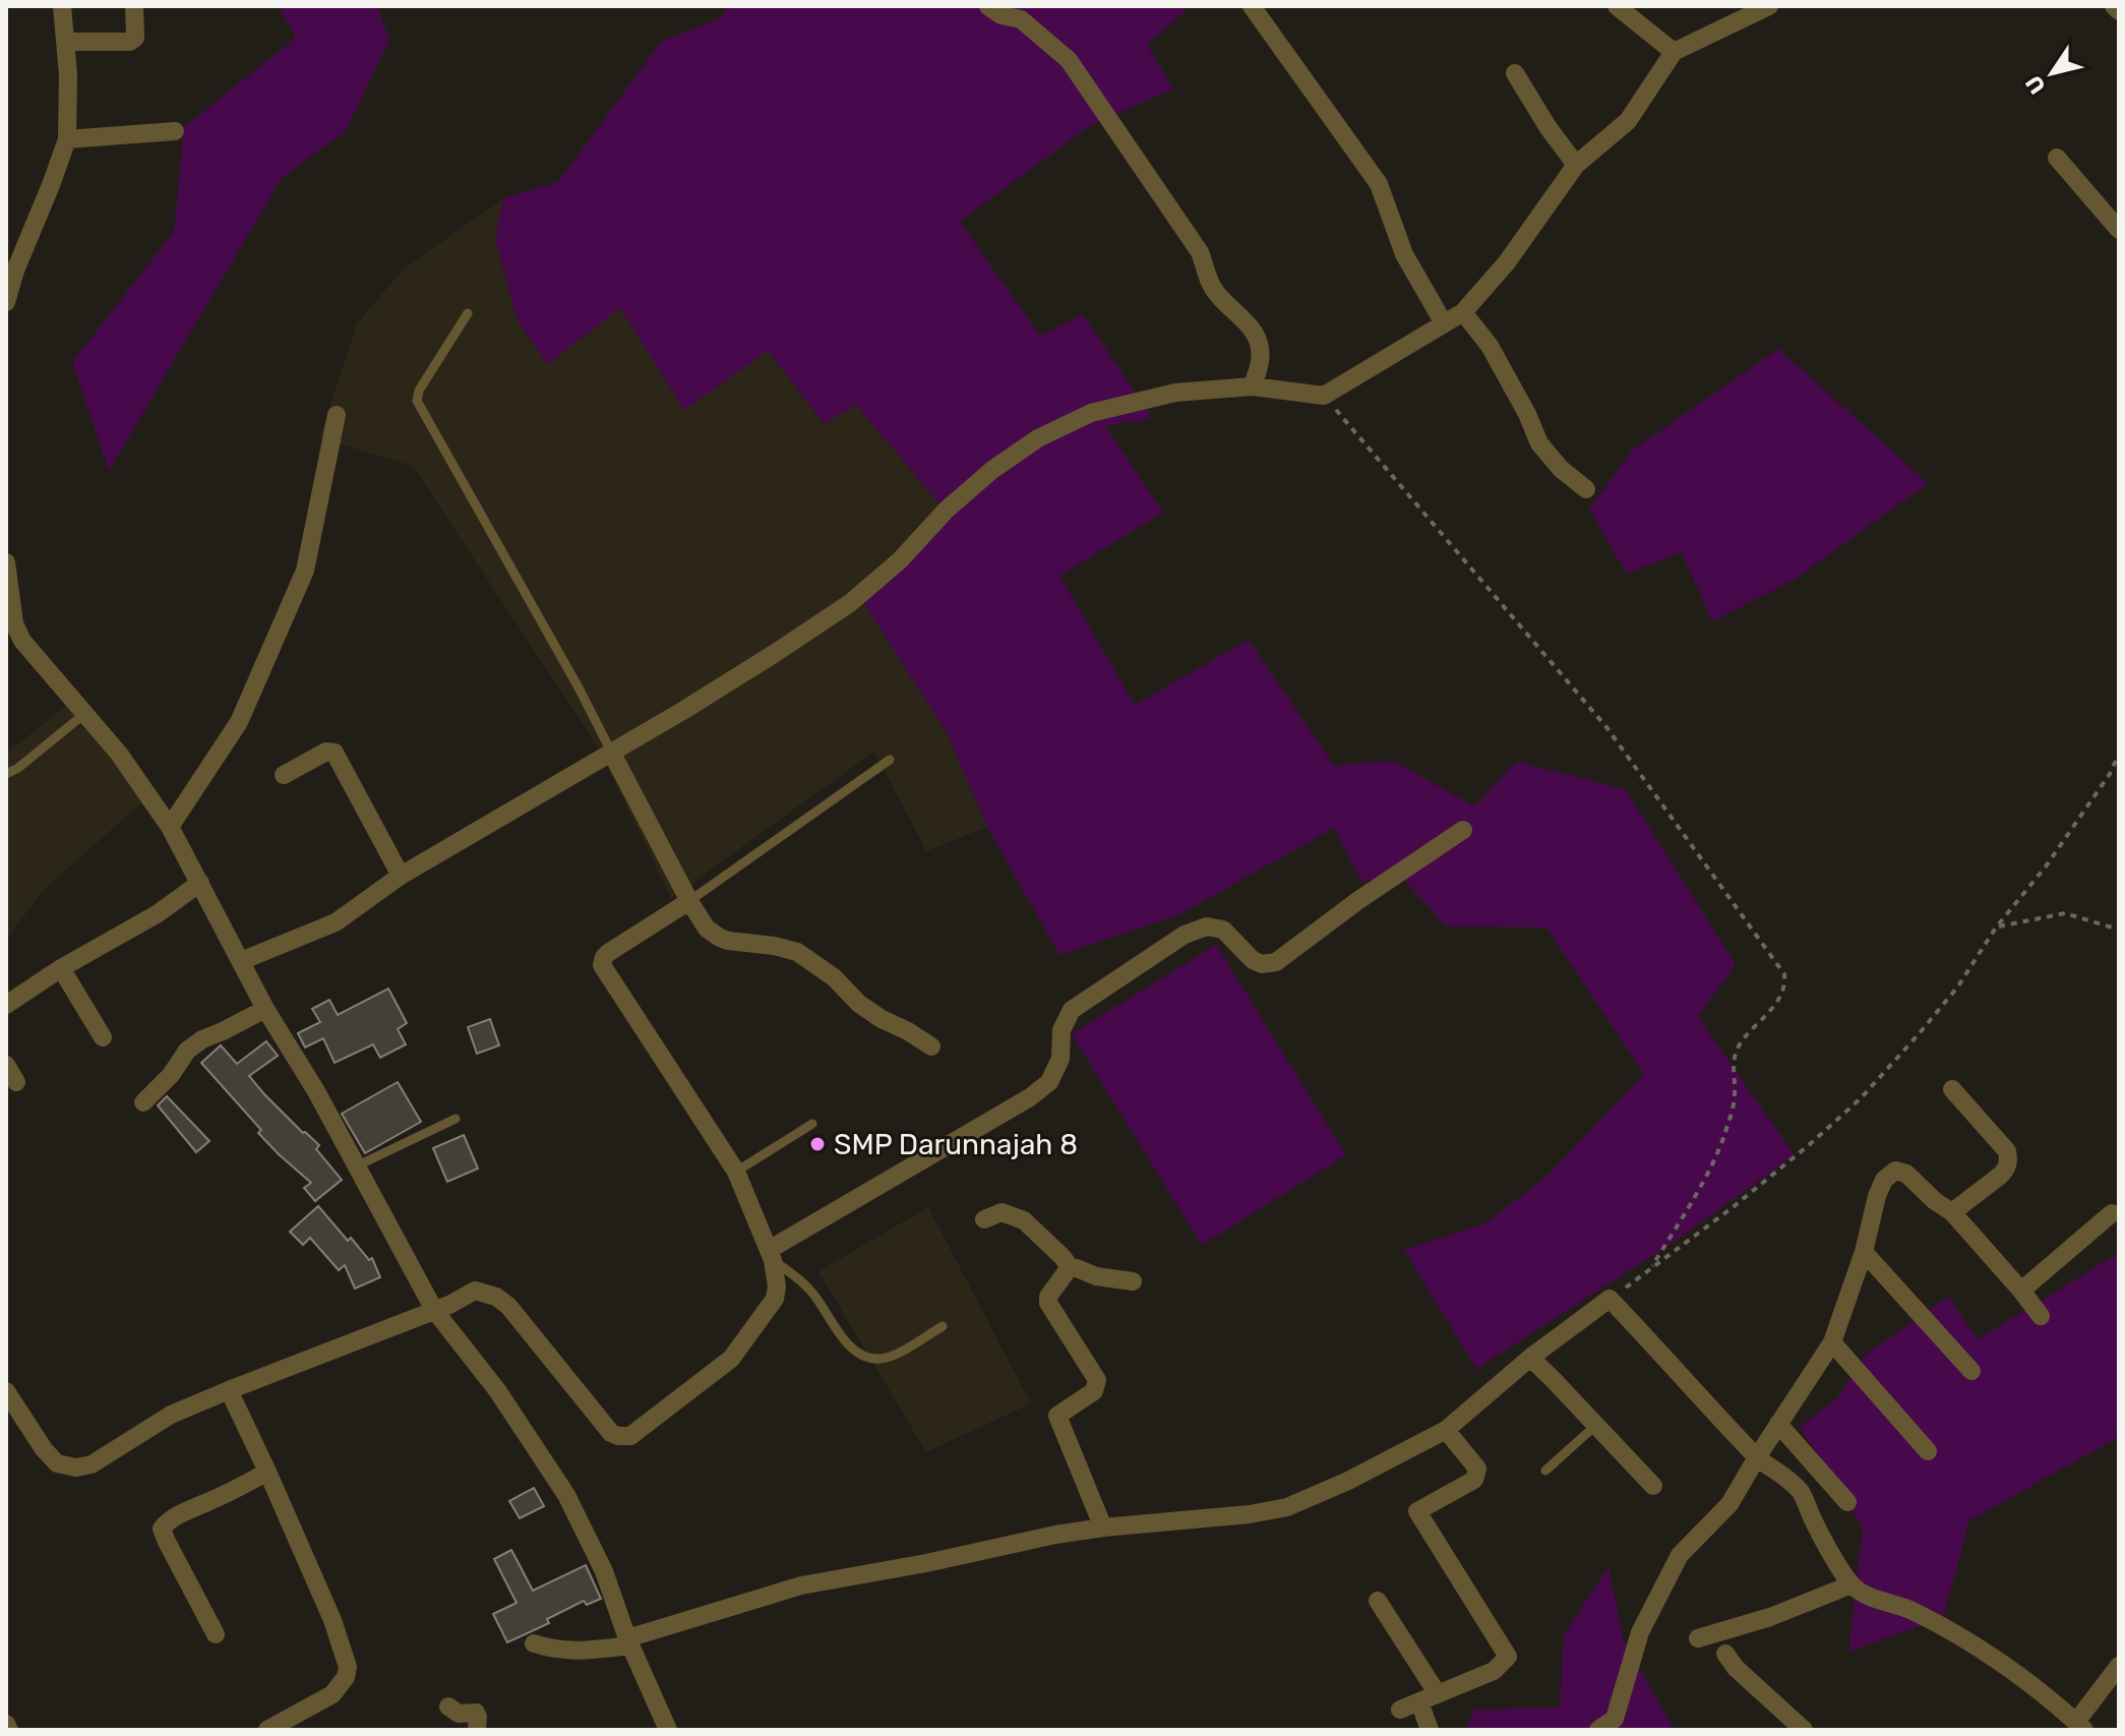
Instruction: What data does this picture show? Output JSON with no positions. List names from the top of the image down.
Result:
{
  "places": ["SMP Darunnajah 8"],
  "north": "bottom left"
}
